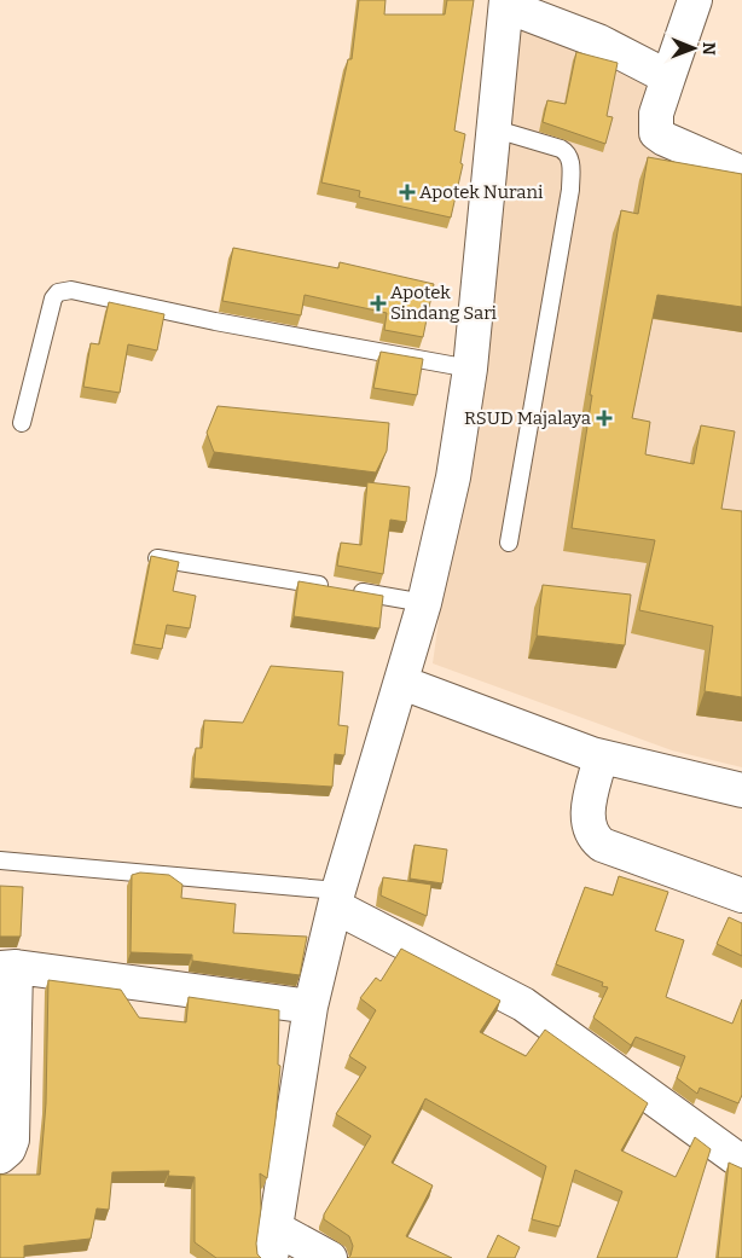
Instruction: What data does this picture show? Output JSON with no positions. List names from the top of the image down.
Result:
{
  "places": {
    "health": ["Apotek Nurani", "Apotek Sindang Sari", "RSUD Majalaya"]
  },
  "north": "right"
}
